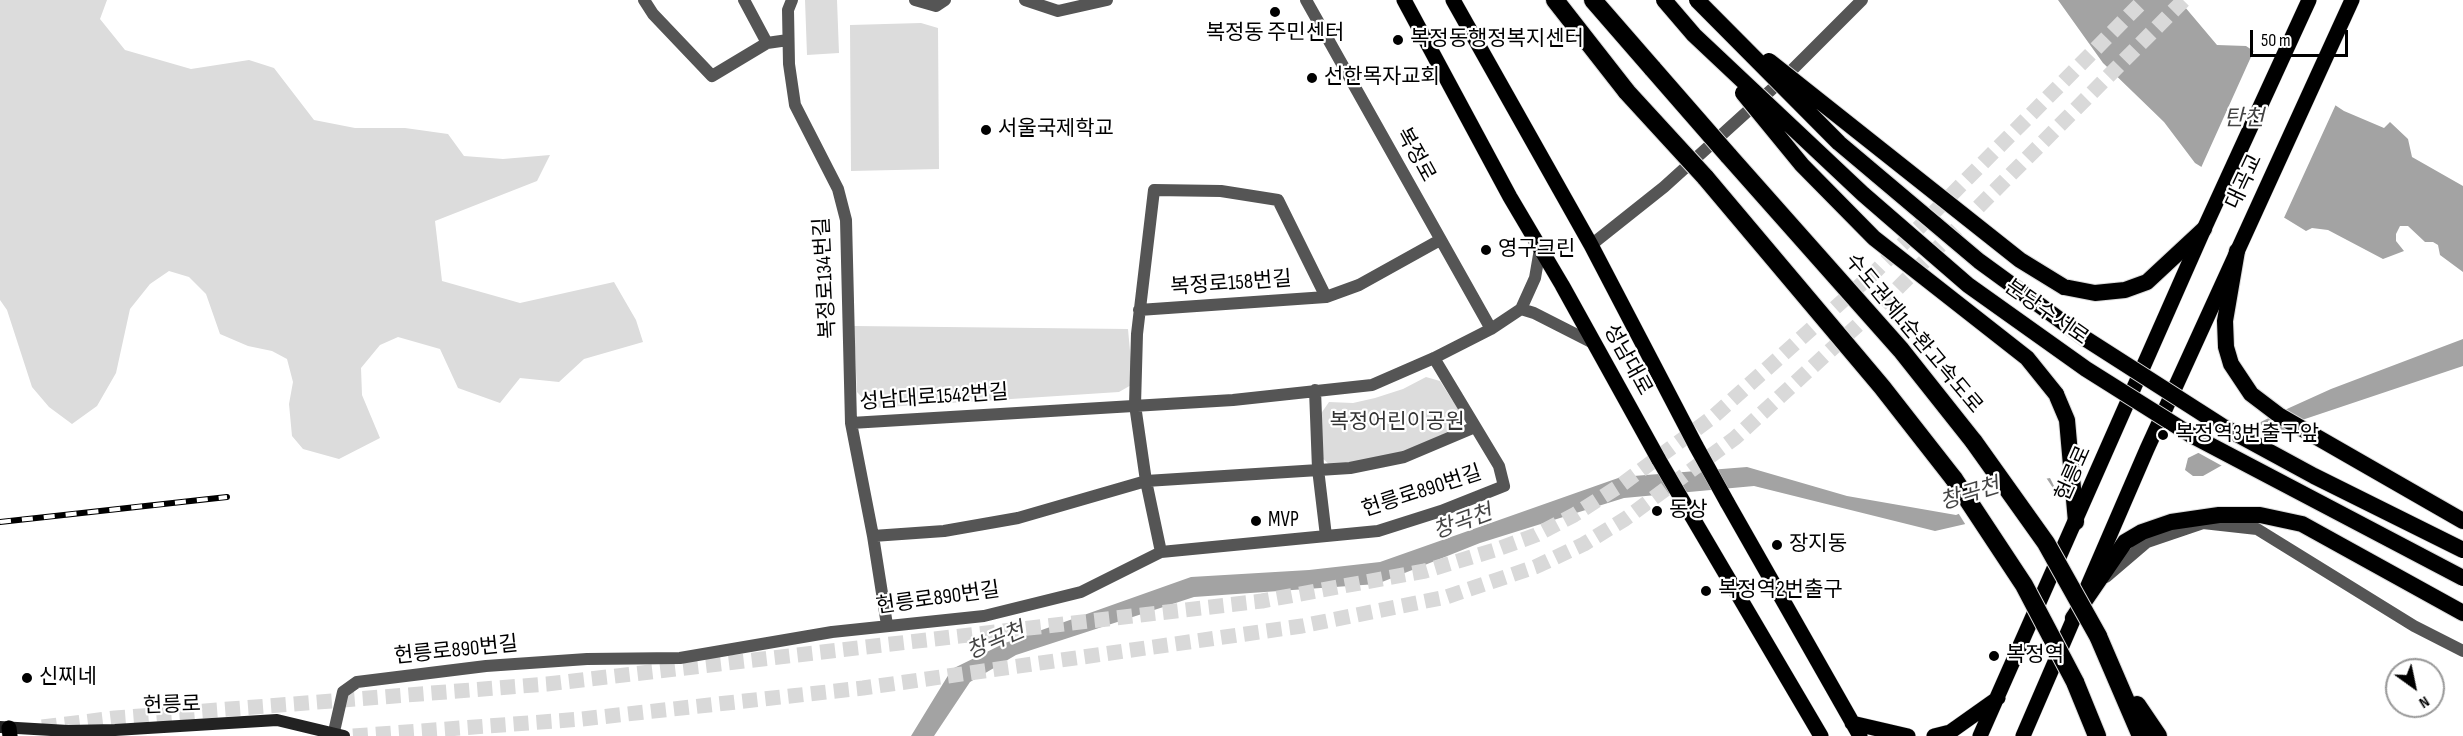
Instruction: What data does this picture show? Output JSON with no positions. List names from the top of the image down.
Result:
{
  "streets": {
    "highway": ["분당수서로", "수도권제1순환고속도로"],
    "main road": ["대곡교", "성남대로", "헌릉로"],
    "street": [
      "복정로",
      "복정로134번길",
      "복정로158번길",
      "성남대로1542번길",
      "헌릉로890번길"
    ]
  },
  "crossings": [
    ["복정로", "복정로158번길"],
    ["복정로", "성남대로1542번길"],
    ["대곡교", "헌릉로"],
    ["복정로134번길", "성남대로1542번길"],
    ["복정로158번길", "성남대로1542번길"],
    ["성남대로1542번길", "헌릉로890번길"],
    ["헌릉로", "헌릉로890번길"]
  ],
  "water": ["탄천", "창곡천"],
  "parks": ["복정어린이공원"],
  "places": [
    "복정동 주민센터",
    "복정동행정복지센터",
    "선한목자교회",
    "서울국제학교",
    "영구크린",
    "복정역3번출구앞",
    "동상",
    "MVP",
    "장지동",
    "복정역2번출구",
    "복정역",
    "신찌네"
  ],
  "scale_bar": "50 m",
  "north": "bottom right"
}
